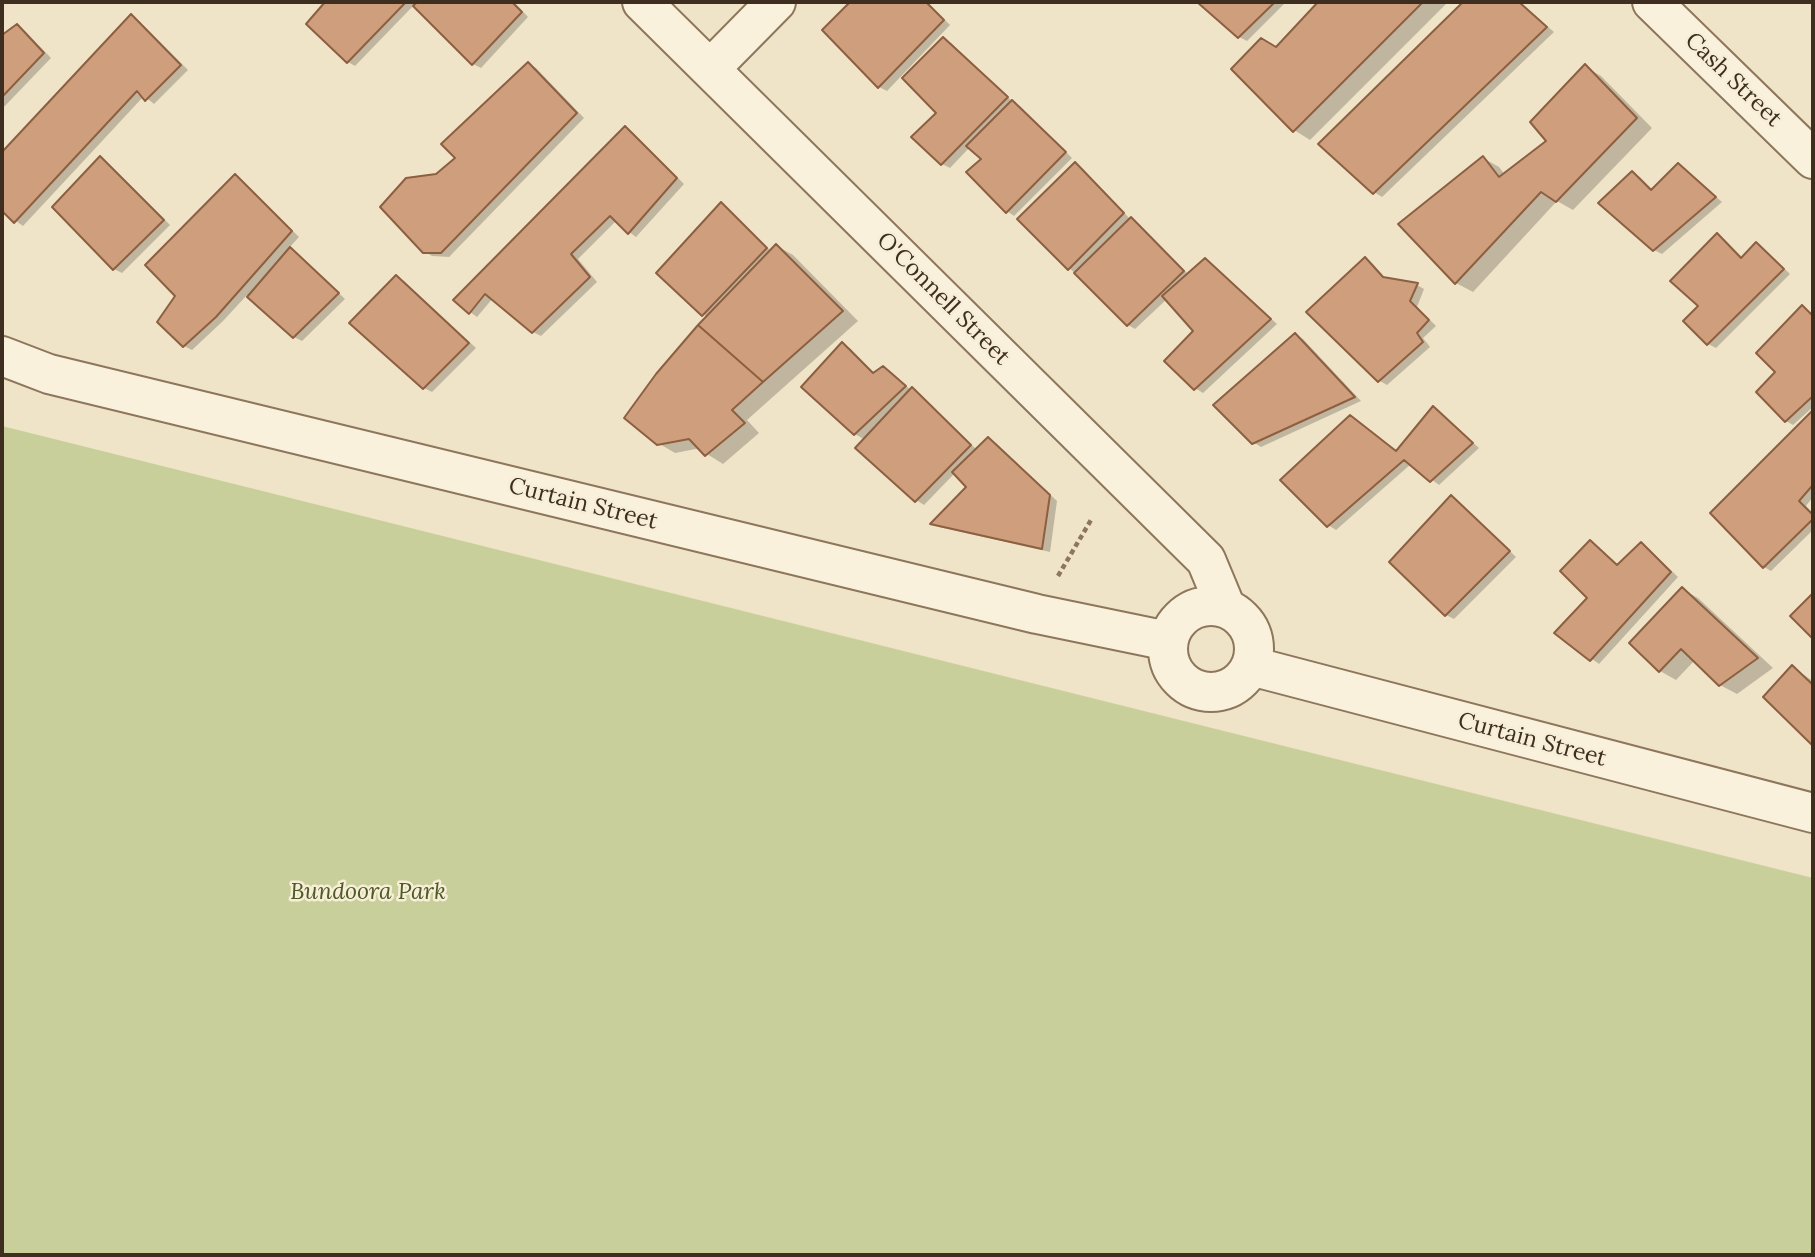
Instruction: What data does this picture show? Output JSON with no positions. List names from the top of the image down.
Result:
{
  "streets": {
    "street": ["Cash Street", "O'Connell Street", "Curtain Street"]
  },
  "crossings": [
    ["O'Connell Street", "Curtain Street"]
  ],
  "parks": ["Bundoora Park"]
}
